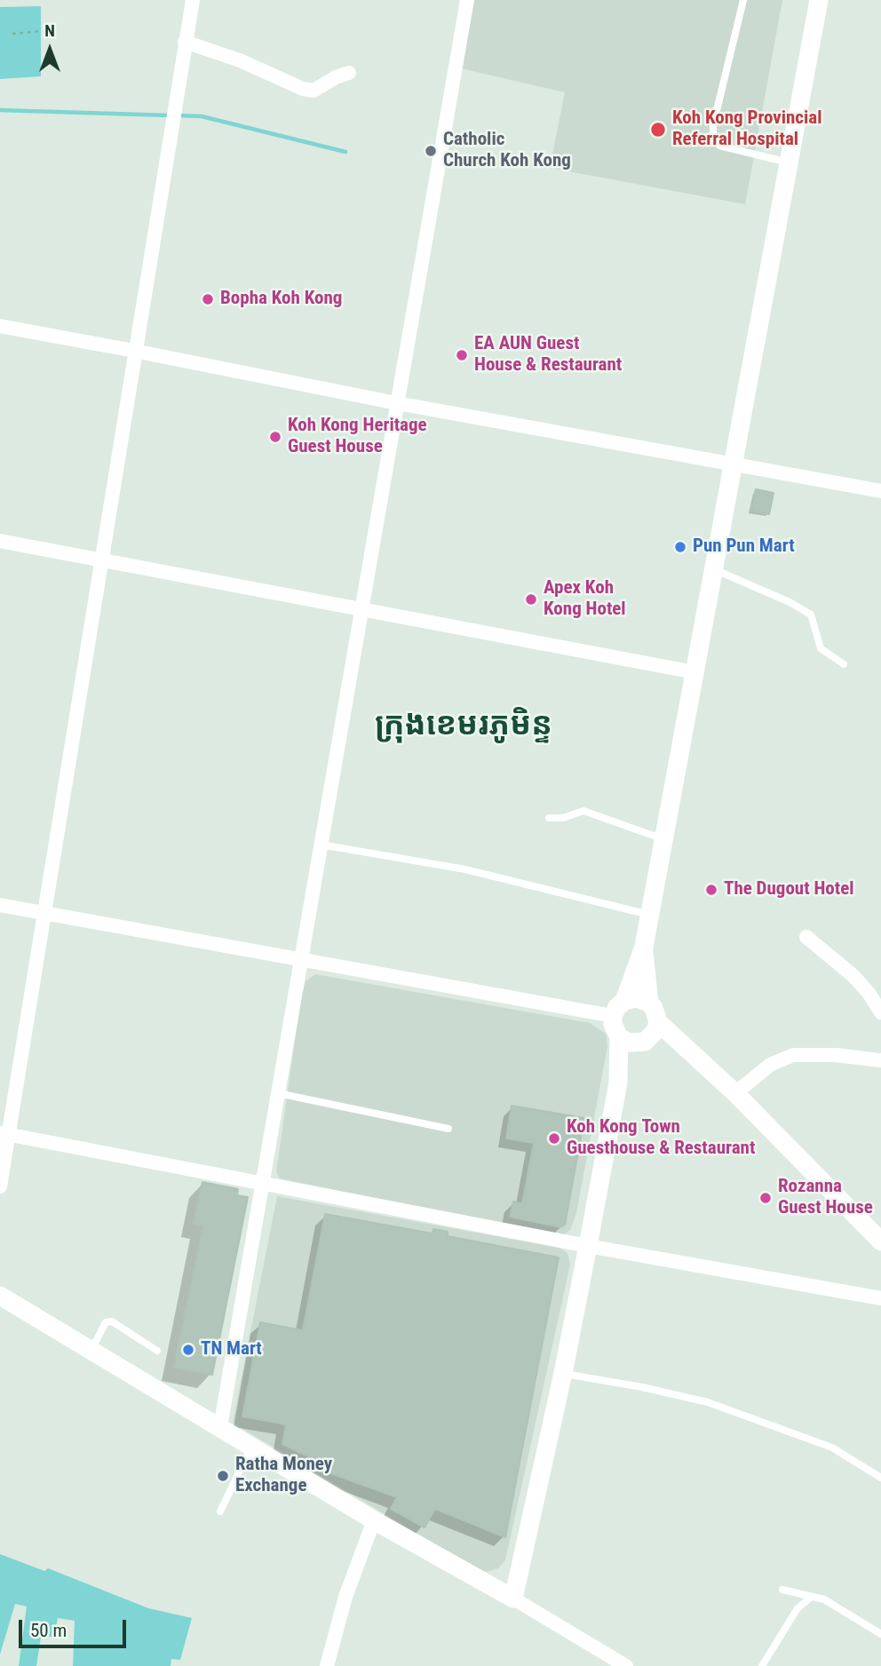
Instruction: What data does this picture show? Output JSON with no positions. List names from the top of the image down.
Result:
{
  "districts": ["ក្រុងខេមរភូមិន្ទ"],
  "places": [
    "Koh Kong Provincial Referral Hospital",
    "Catholic Church Koh Kong",
    "Bopha Koh Kong",
    "EA AUN Guest House & Restaurant",
    "Koh Kong Heritage Guest House",
    "Pun Pun Mart",
    "Apex Koh Kong Hotel",
    "The Dugout Hotel",
    "Koh Kong Town Guesthouse & Restaurant",
    "Rozanna Guest House",
    "TN Mart",
    "Ratha Money Exchange"
  ],
  "scale_bar": "50 m",
  "north": "top"
}
